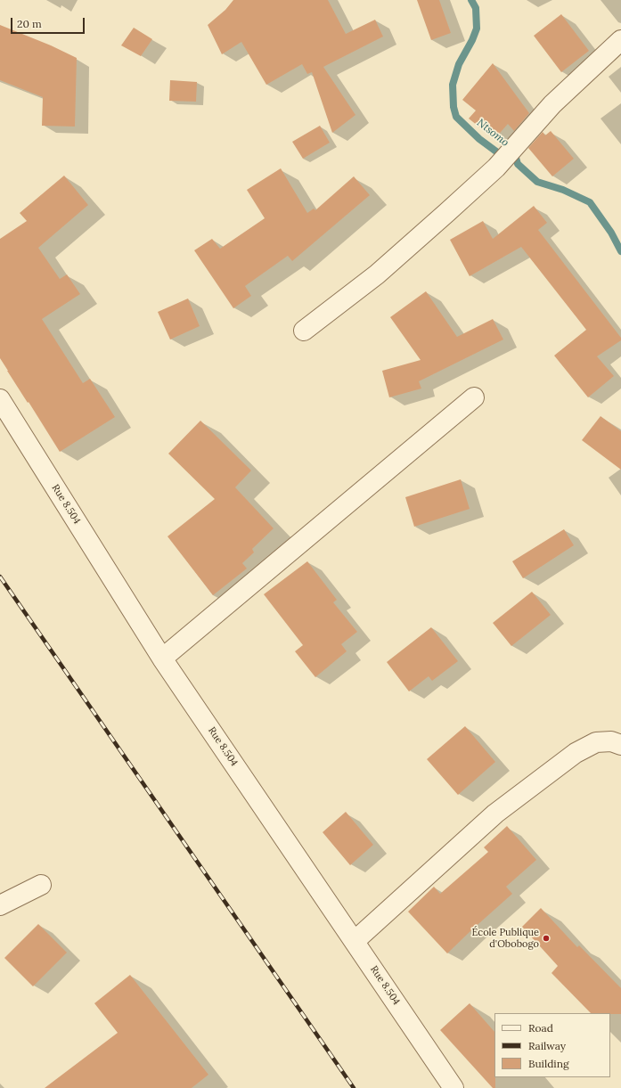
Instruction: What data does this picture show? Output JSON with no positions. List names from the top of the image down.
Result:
{
  "streets": {
    "street": ["Rue 8.504"]
  },
  "water": ["Ntsomo"],
  "places": ["École Publique d'Obobogo"],
  "legend": ["Road", "Railway", "Building"],
  "scale_bar": "20 m"
}
